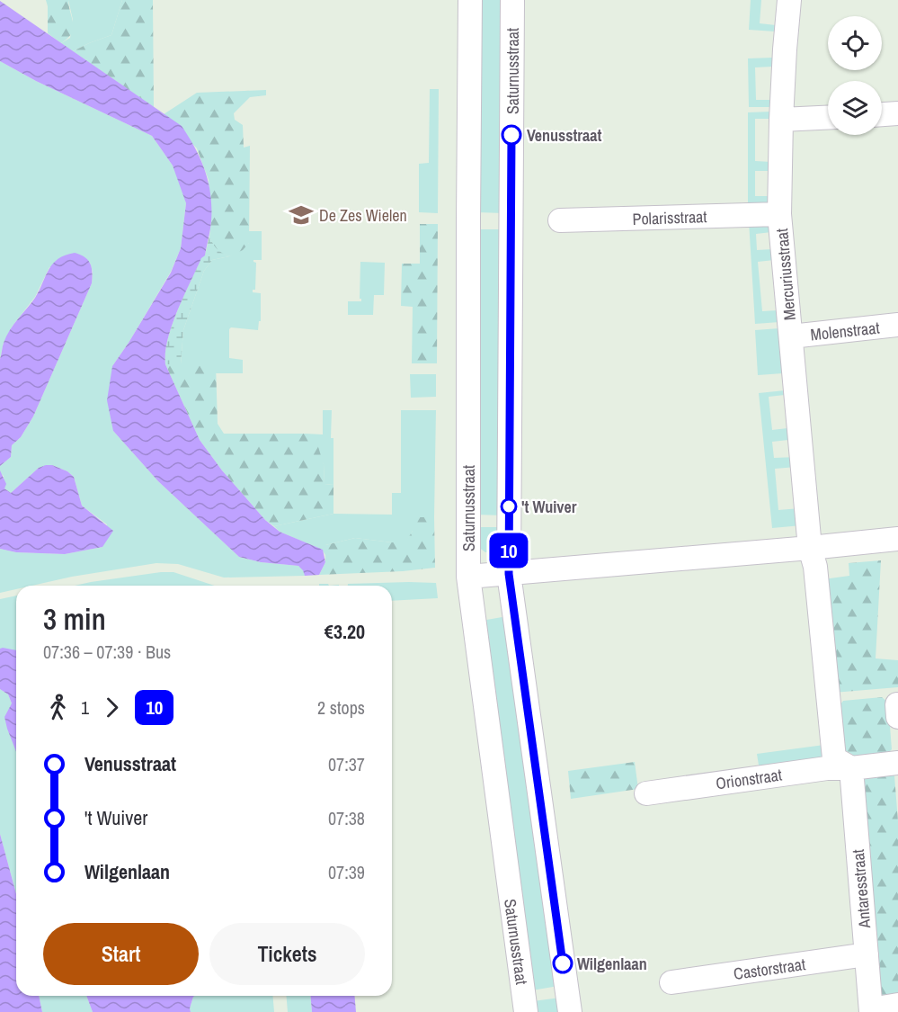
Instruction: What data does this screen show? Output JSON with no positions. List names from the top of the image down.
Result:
{
  "streets": {
    "street": [
      "Saturnusstraat",
      "Polarisstraat",
      "Mercuriusstraat",
      "Molenstraat",
      "Orionstraat",
      "Antaresstraat",
      "Castorstraat"
    ]
  },
  "crossings": [
    ["Polarisstraat", "Mercuriusstraat"],
    ["Mercuriusstraat", "Molenstraat"],
    ["Orionstraat", "Antaresstraat"],
    ["Antaresstraat", "Castorstraat"]
  ],
  "places": {
    "other": ["Venusstraat", "'t Wuiver", "Wilgenlaan"],
    "school or university": ["De Zes Wielen"]
  },
  "lines": ["bus line 10"],
  "page": {
    "on_map": "10",
    "heading": ["3 min", "07:36 – 07:39 · Bus", "€3.20"],
    "legs": ["1", "10", "2 stops"],
    "list": [
      {
        "name": "Venusstraat",
        "value": "07:37"
      },
      {
        "name": "'t Wuiver",
        "value": "07:38"
      },
      {
        "name": "Wilgenlaan",
        "value": "07:39"
      }
    ],
    "buttons": ["Start", "Tickets"]
  }
}
